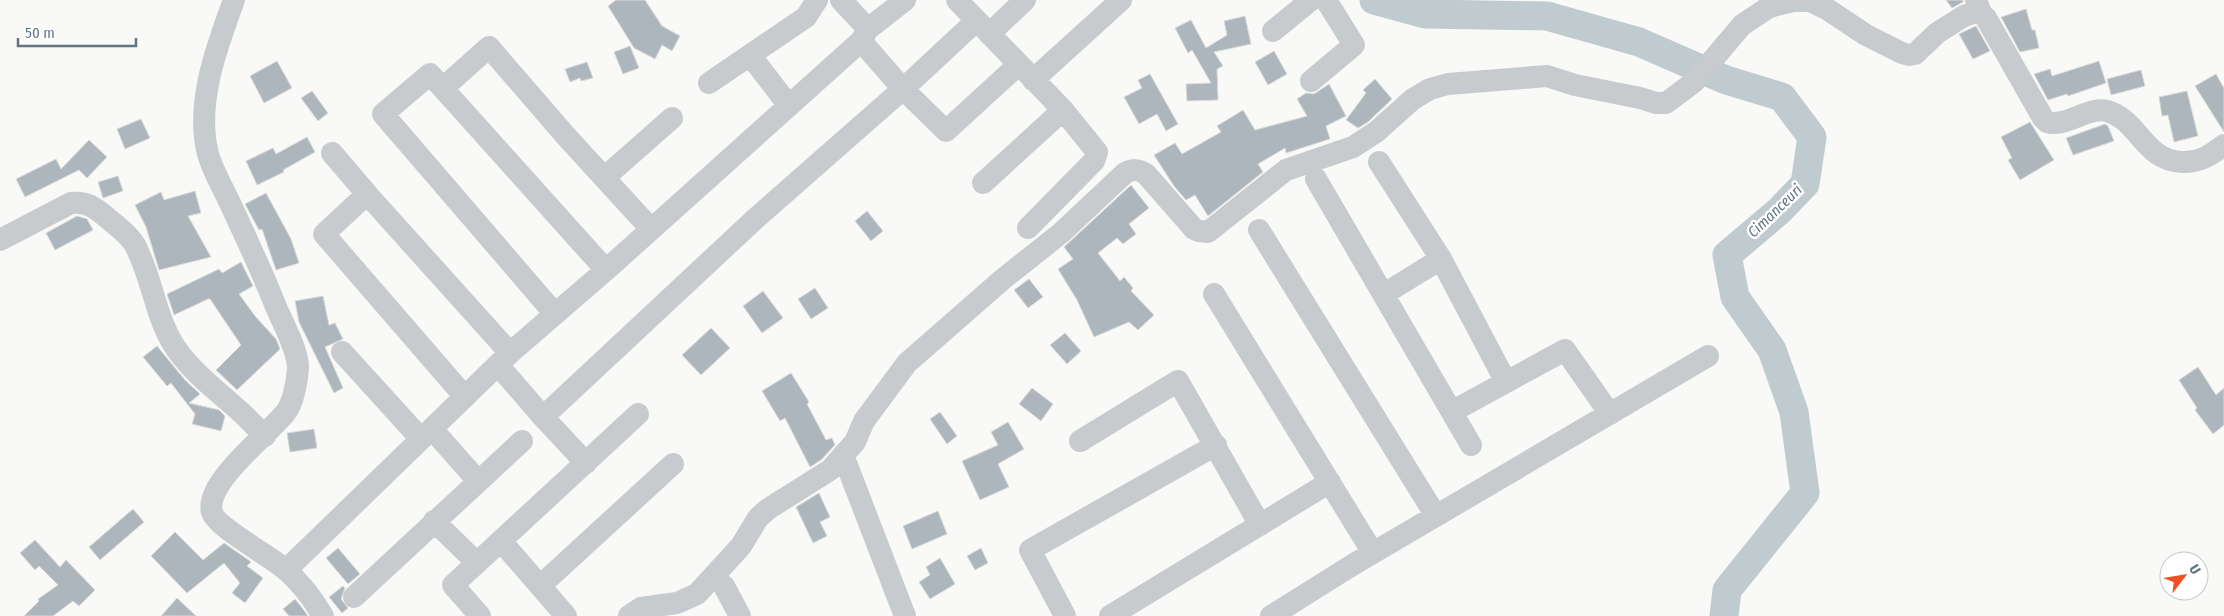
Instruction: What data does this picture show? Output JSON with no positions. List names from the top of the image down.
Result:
{
  "water": ["Cimanceuri"],
  "scale_bar": "50 m",
  "north": "top right"
}
